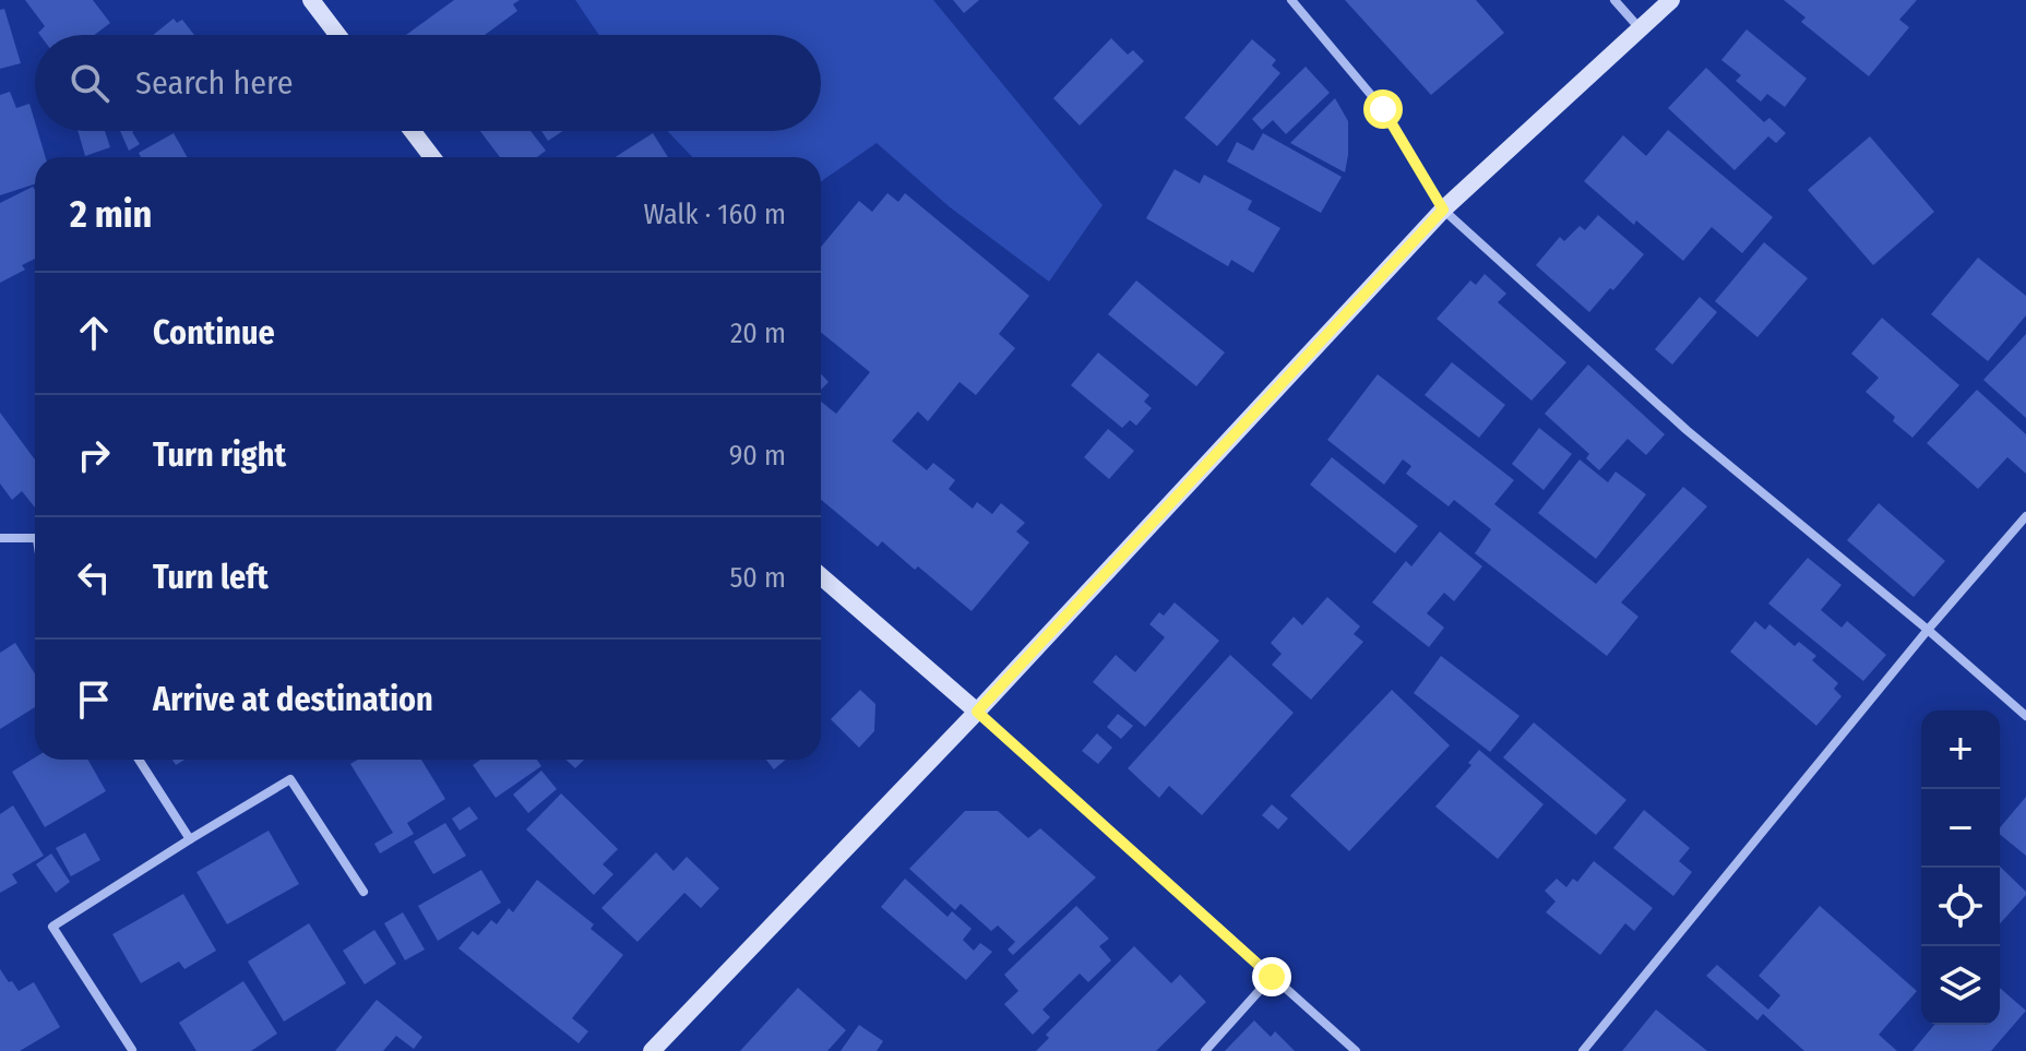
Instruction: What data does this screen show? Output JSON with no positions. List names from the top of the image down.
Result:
{
  "page": {
    "search": "Search here",
    "heading": ["2 min", "Walk · 160 m"],
    "list": [
      ["Continue", "20 m"],
      ["Turn right", "90 m"],
      ["Turn left", "50 m"],
      "Arrive at destination"
    ],
    "map_buttons": ["+", "−"]
  }
}
